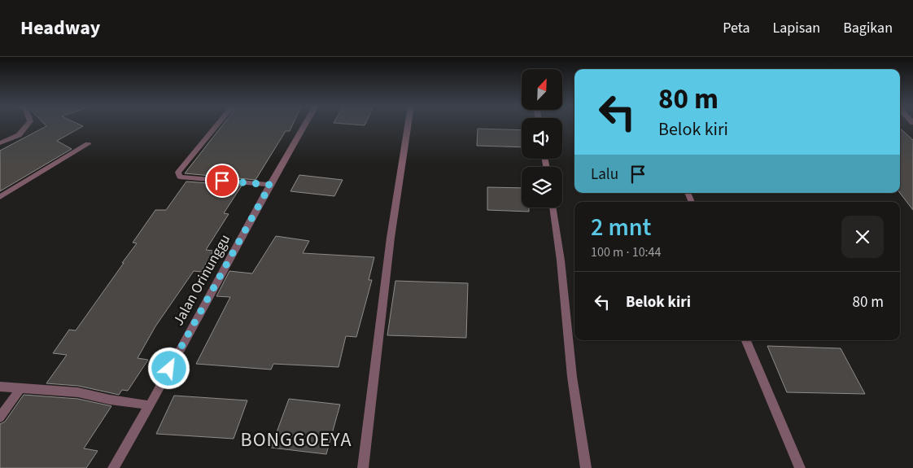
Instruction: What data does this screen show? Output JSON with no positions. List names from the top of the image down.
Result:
{
  "streets": {
    "street": ["Jalan Orinunggu"]
  },
  "districts": ["BONGGOEYA"],
  "north": "top right",
  "page": {
    "header": "Headway",
    "nav": ["Peta", "Lapisan", "Bagikan"],
    "turn": ["80 m", "Belok kiri"],
    "then": "Lalu",
    "heading": ["2 mnt", "100 m · 10:44"],
    "list": [
      {
        "name": "Belok kiri",
        "value": "80 m"
      }
    ]
  }
}
